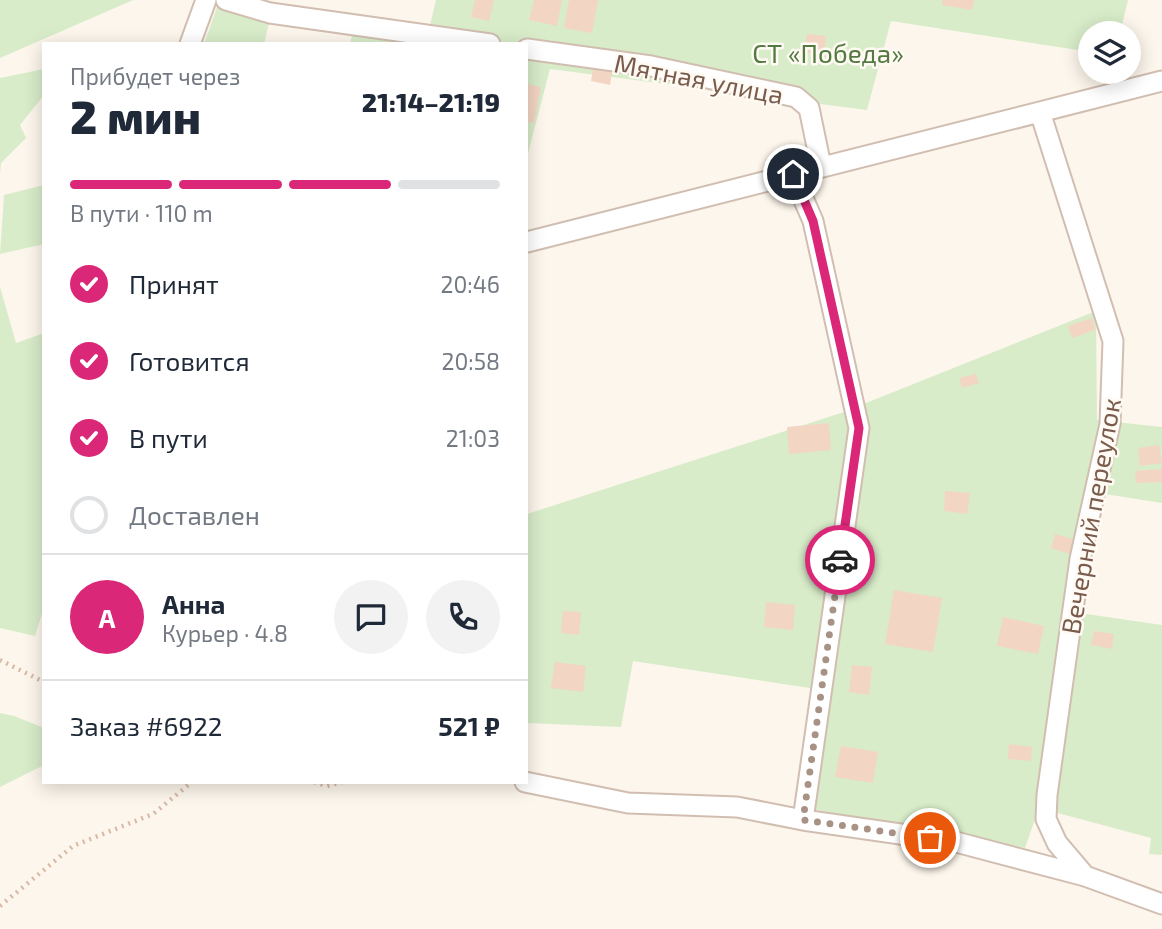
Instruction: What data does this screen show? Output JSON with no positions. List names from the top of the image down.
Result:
{
  "streets": {
    "street": ["Мятная улица", "Вечерний переулок"]
  },
  "parks": ["СТ «Победа»"],
  "page": {
    "heading": ["2 мин", "Прибудет через", "21:14–21:19"],
    "panel": [
      "Анна",
      "Курьер · 4.8",
      "Заказ #6922",
      "521 ₽"
    ],
    "bar": "В пути · 110 m",
    "list": [
      ["Принят", "20:46"],
      ["Готовится", "20:58"],
      ["В пути", "21:03"],
      "Доставлен"
    ],
    "round": "А"
  }
}
